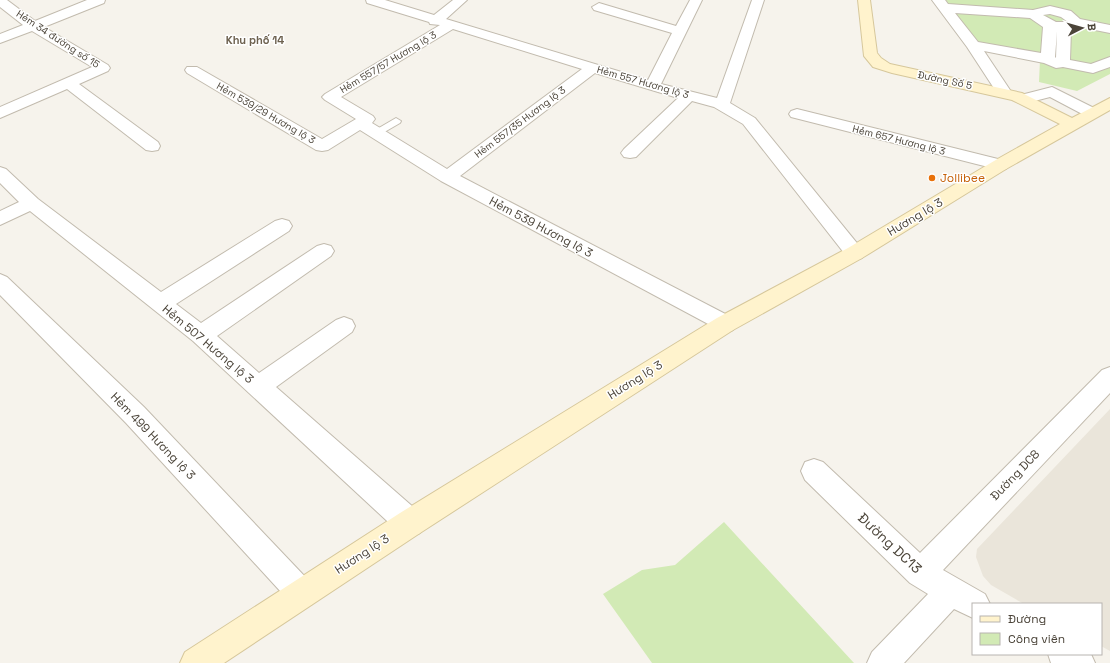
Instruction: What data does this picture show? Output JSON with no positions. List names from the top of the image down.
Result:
{
  "streets": {
    "street": [
      "Hẻm 34 đường số 15",
      "Hẻm 557/57 Hương lộ 3",
      "Đường Số 5",
      "Hẻm 557 Hương lộ 3",
      "Hẻm 539/29 Hương lộ 3",
      "Hẻm 557/35 Hương lộ 3",
      "Hẻm 657 Hương lộ 3",
      "Hương lộ 3",
      "Hẻm 539 Hương lộ 3",
      "Hẻm 507 Hương lộ 3",
      "Hẻm 499 Hương lộ 3",
      "Đường DC8",
      "Đường DC13"
    ]
  },
  "crossings": [
    ["Hẻm 557/57 Hương lộ 3", "Hẻm 557 Hương lộ 3"],
    ["Hẻm 557/57 Hương lộ 3", "Hẻm 539/29 Hương lộ 3"],
    ["Hẻm 557/57 Hương lộ 3", "Hẻm 539 Hương lộ 3"],
    ["Đường Số 5", "Hương lộ 3"],
    ["Hẻm 557 Hương lộ 3", "Hẻm 557/35 Hương lộ 3"],
    ["Hẻm 557 Hương lộ 3", "Hương lộ 3"],
    ["Hẻm 539/29 Hương lộ 3", "Hẻm 539 Hương lộ 3"],
    ["Hẻm 557/35 Hương lộ 3", "Hẻm 539 Hương lộ 3"],
    ["Hẻm 657 Hương lộ 3", "Hương lộ 3"],
    ["Hương lộ 3", "Hẻm 539 Hương lộ 3"],
    ["Hương lộ 3", "Hẻm 507 Hương lộ 3"],
    ["Hương lộ 3", "Hẻm 499 Hương lộ 3"],
    ["Đường DC8", "Đường DC13"]
  ],
  "districts": ["Khu phố 14"],
  "places": ["Jollibee"],
  "legend": ["Đường", "Công viên"],
  "north": "right"
}
